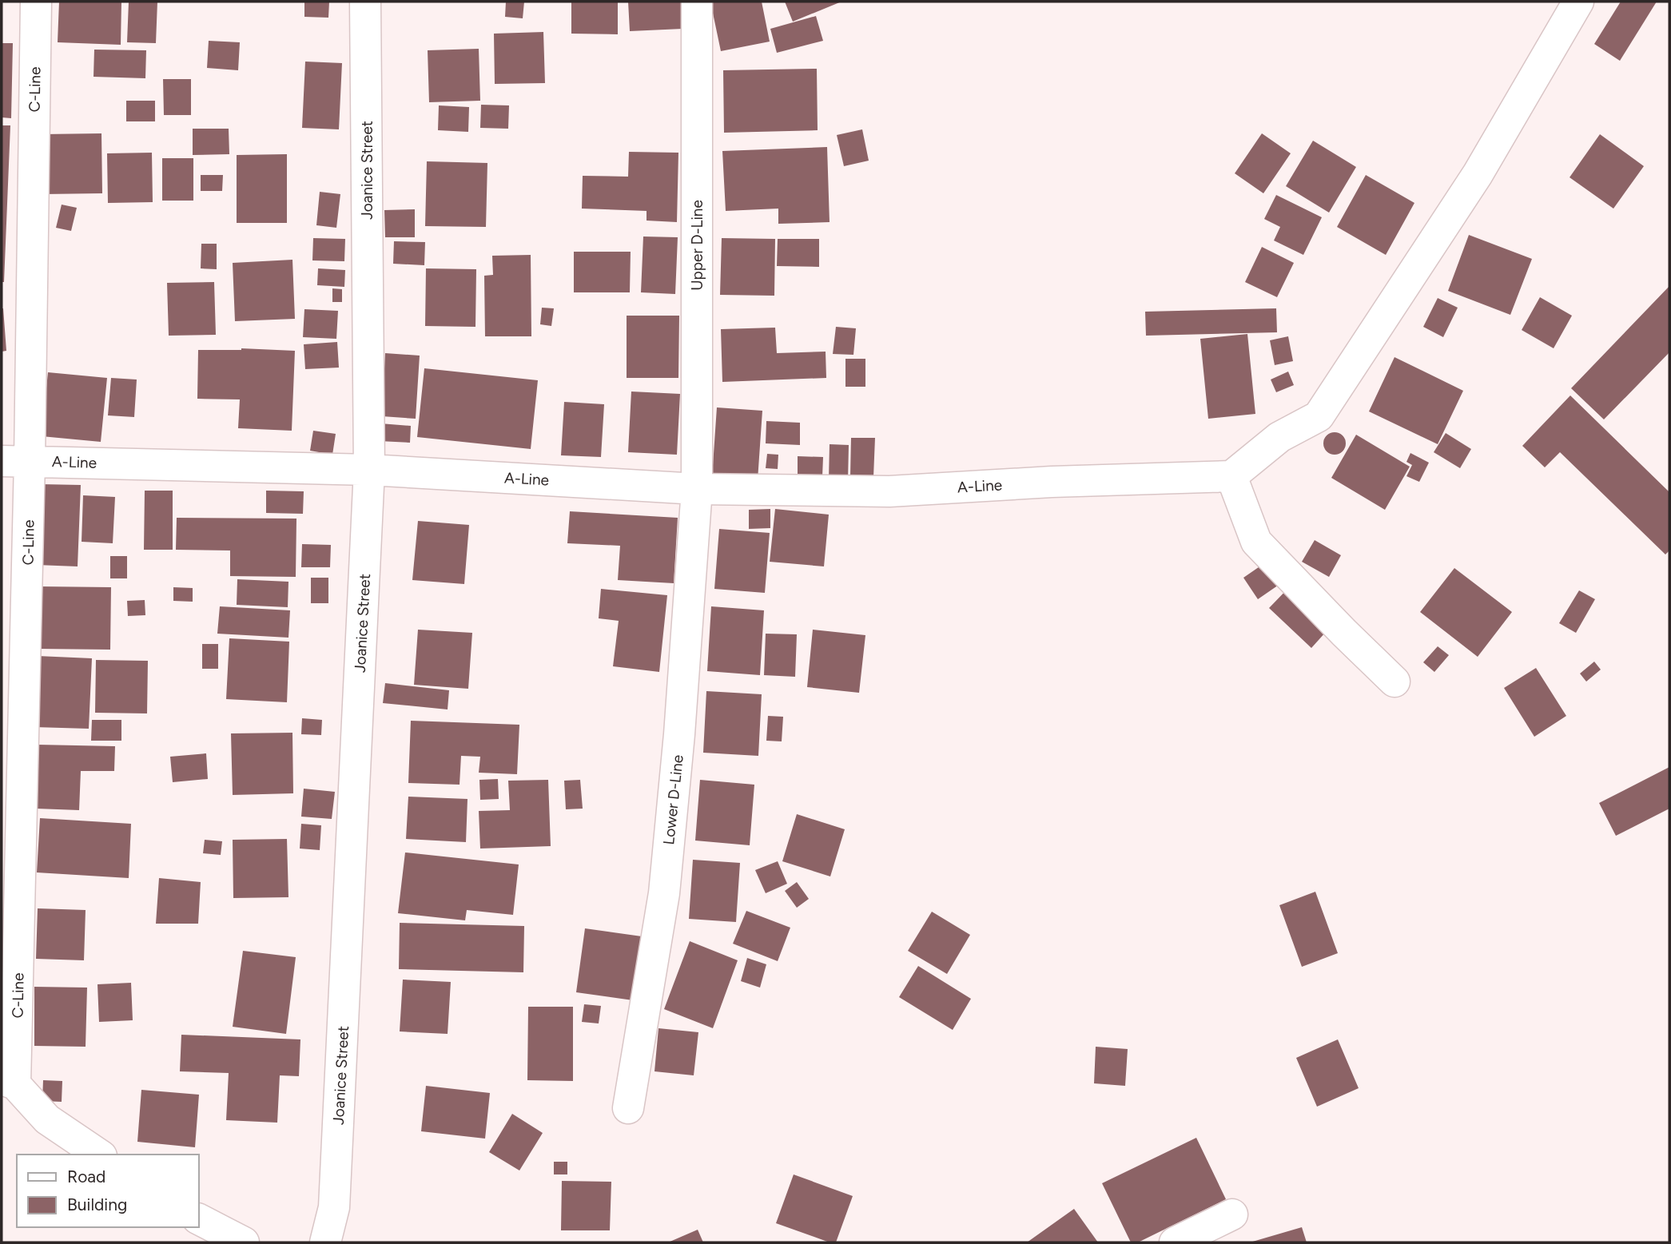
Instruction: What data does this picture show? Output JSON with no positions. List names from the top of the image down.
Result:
{
  "streets": {
    "street": [
      "C-Line",
      "Joanice Street",
      "Upper D-Line",
      "A-Line",
      "Lower D-Line"
    ]
  },
  "crossings": [
    ["C-Line", "A-Line"],
    ["Joanice Street", "A-Line"],
    ["Upper D-Line", "A-Line"],
    ["Upper D-Line", "Lower D-Line"],
    ["A-Line", "Lower D-Line"]
  ],
  "legend": ["Road", "Building"]
}
